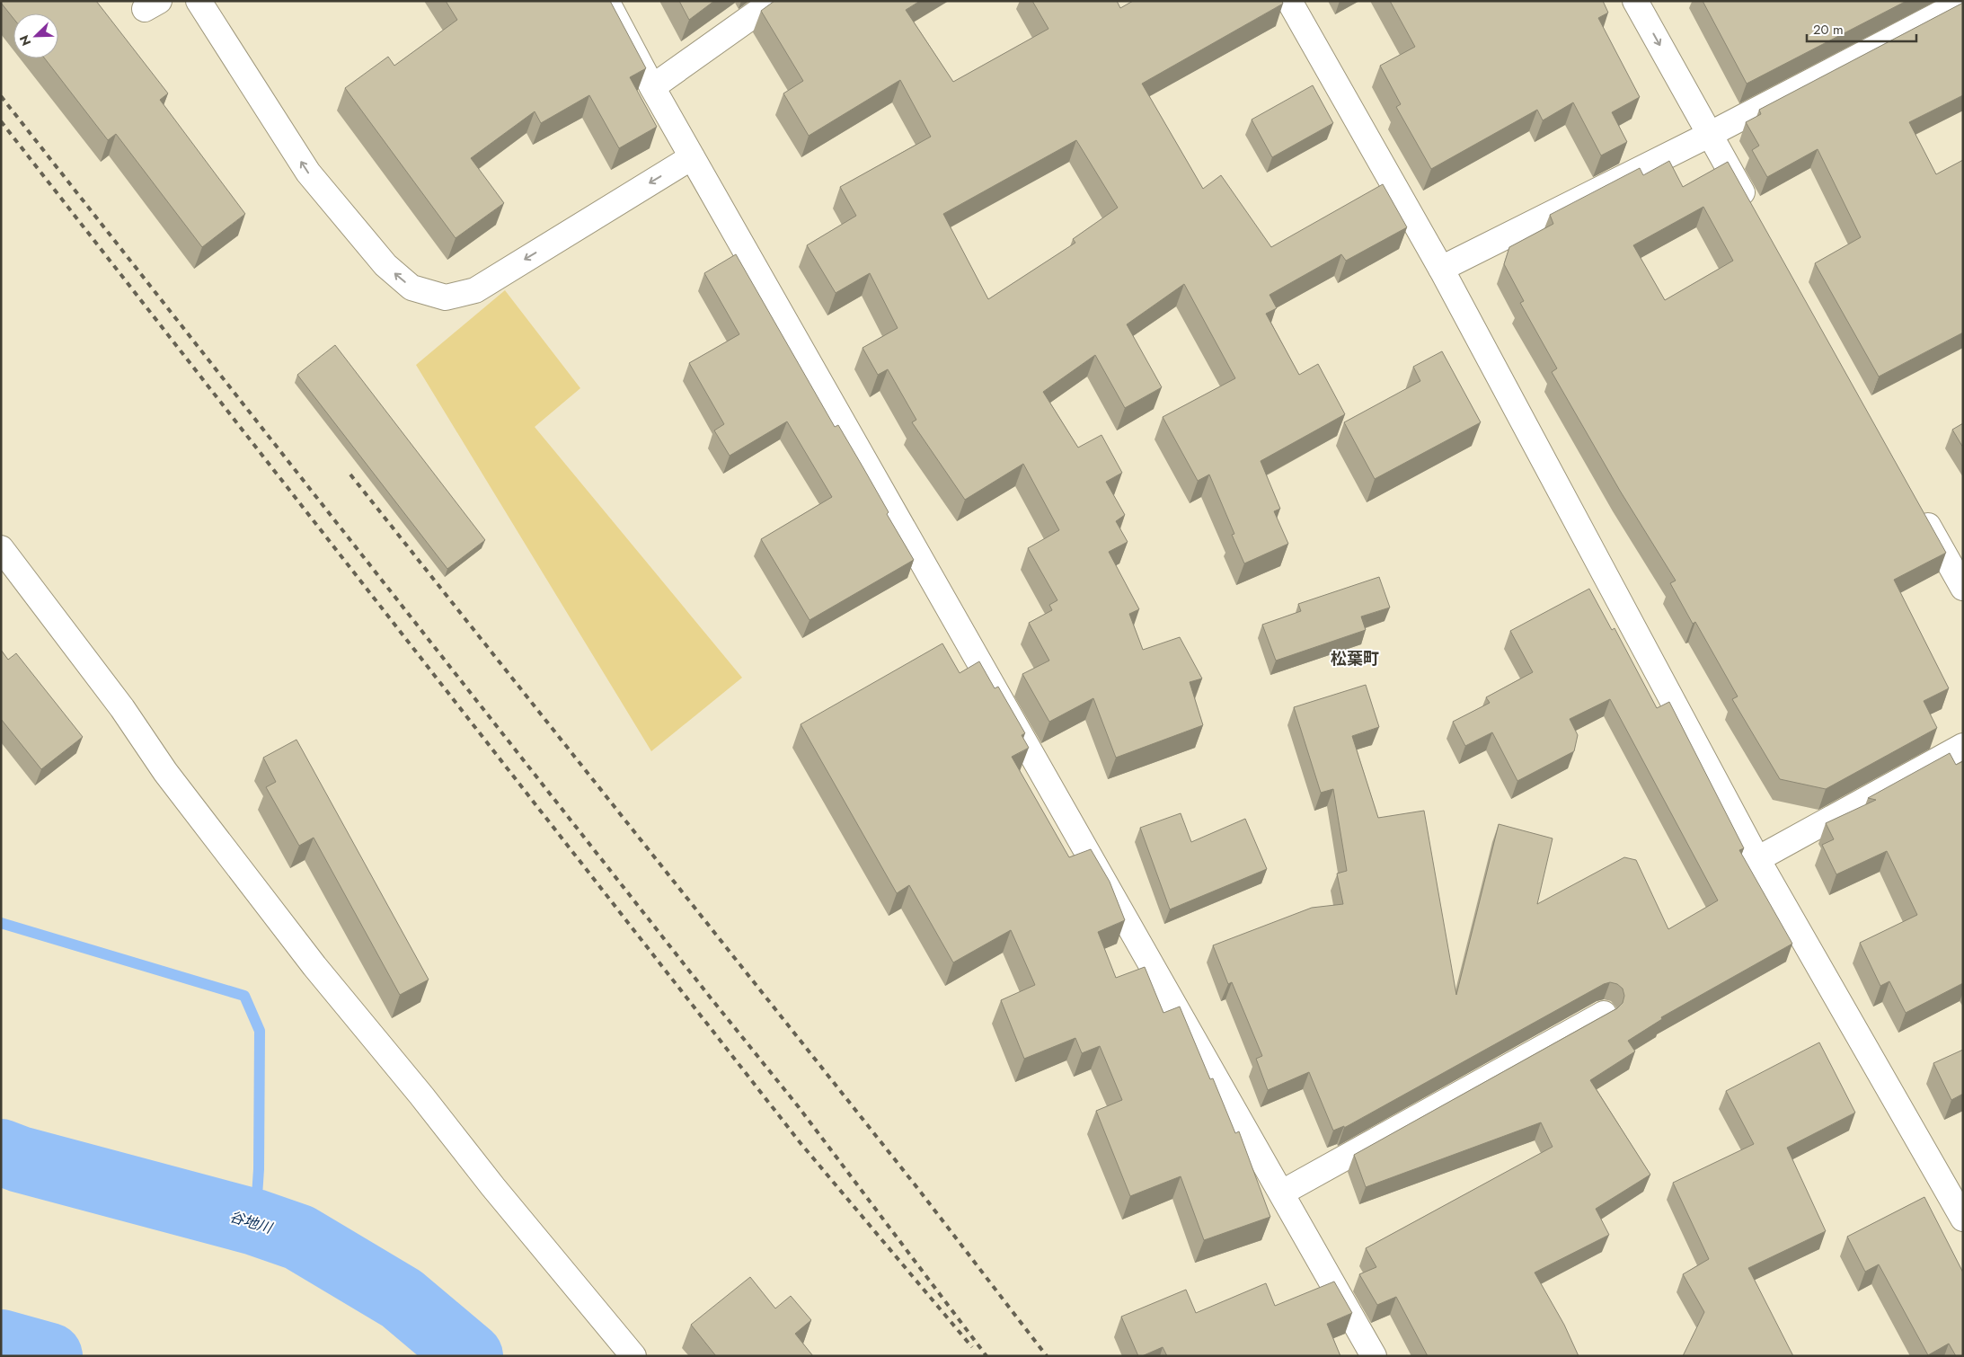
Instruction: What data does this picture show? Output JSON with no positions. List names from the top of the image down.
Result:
{
  "districts": ["松葉町"],
  "water": ["谷地川"],
  "scale_bar": "20 m",
  "north": "bottom left"
}
